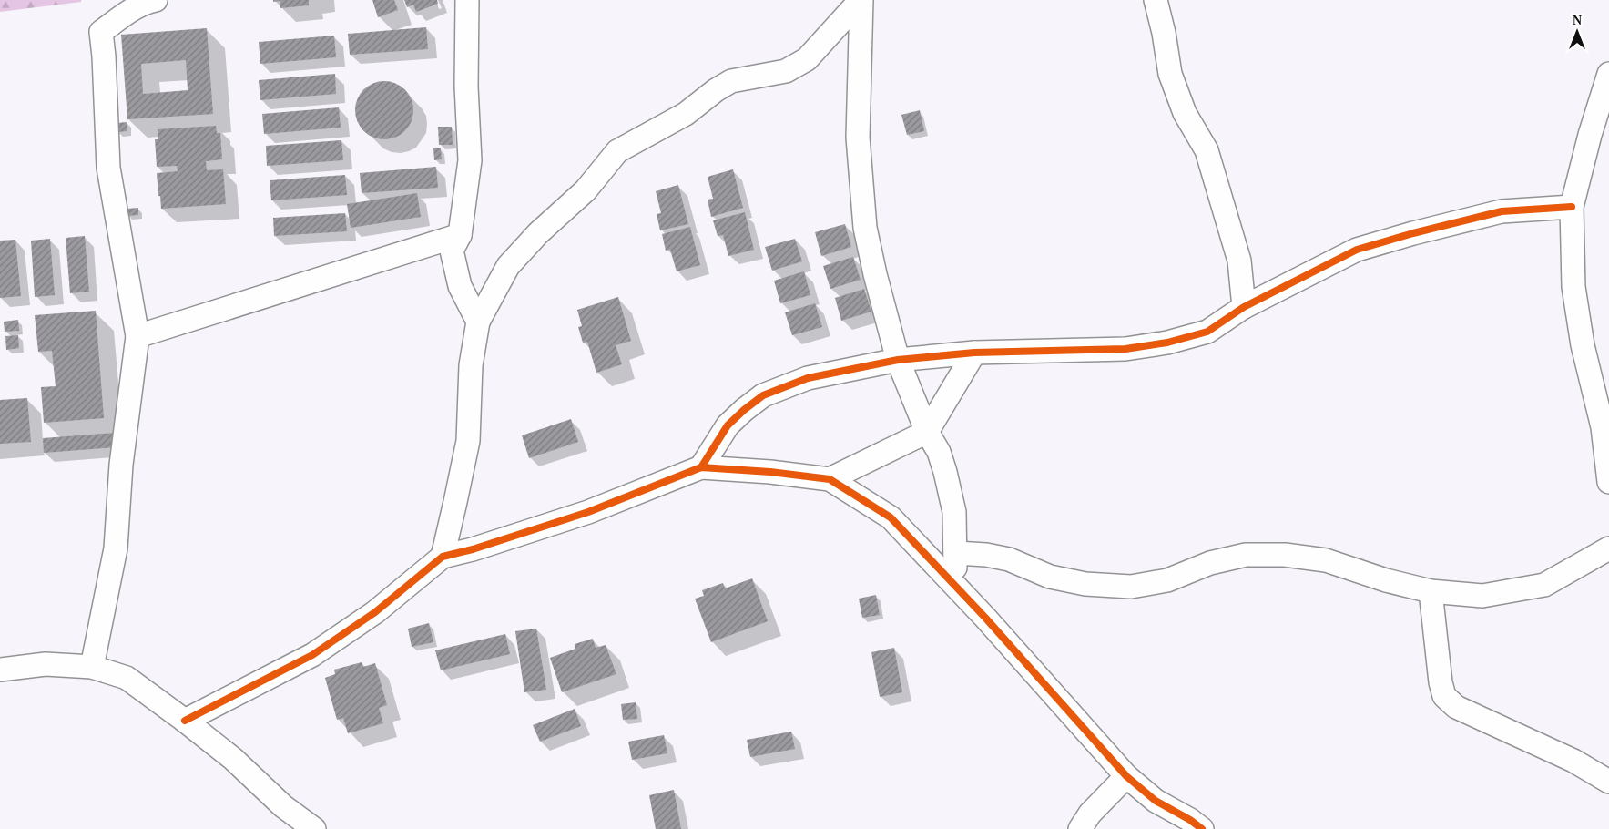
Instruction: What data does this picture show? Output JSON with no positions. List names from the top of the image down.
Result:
{
  "north": "top"
}
